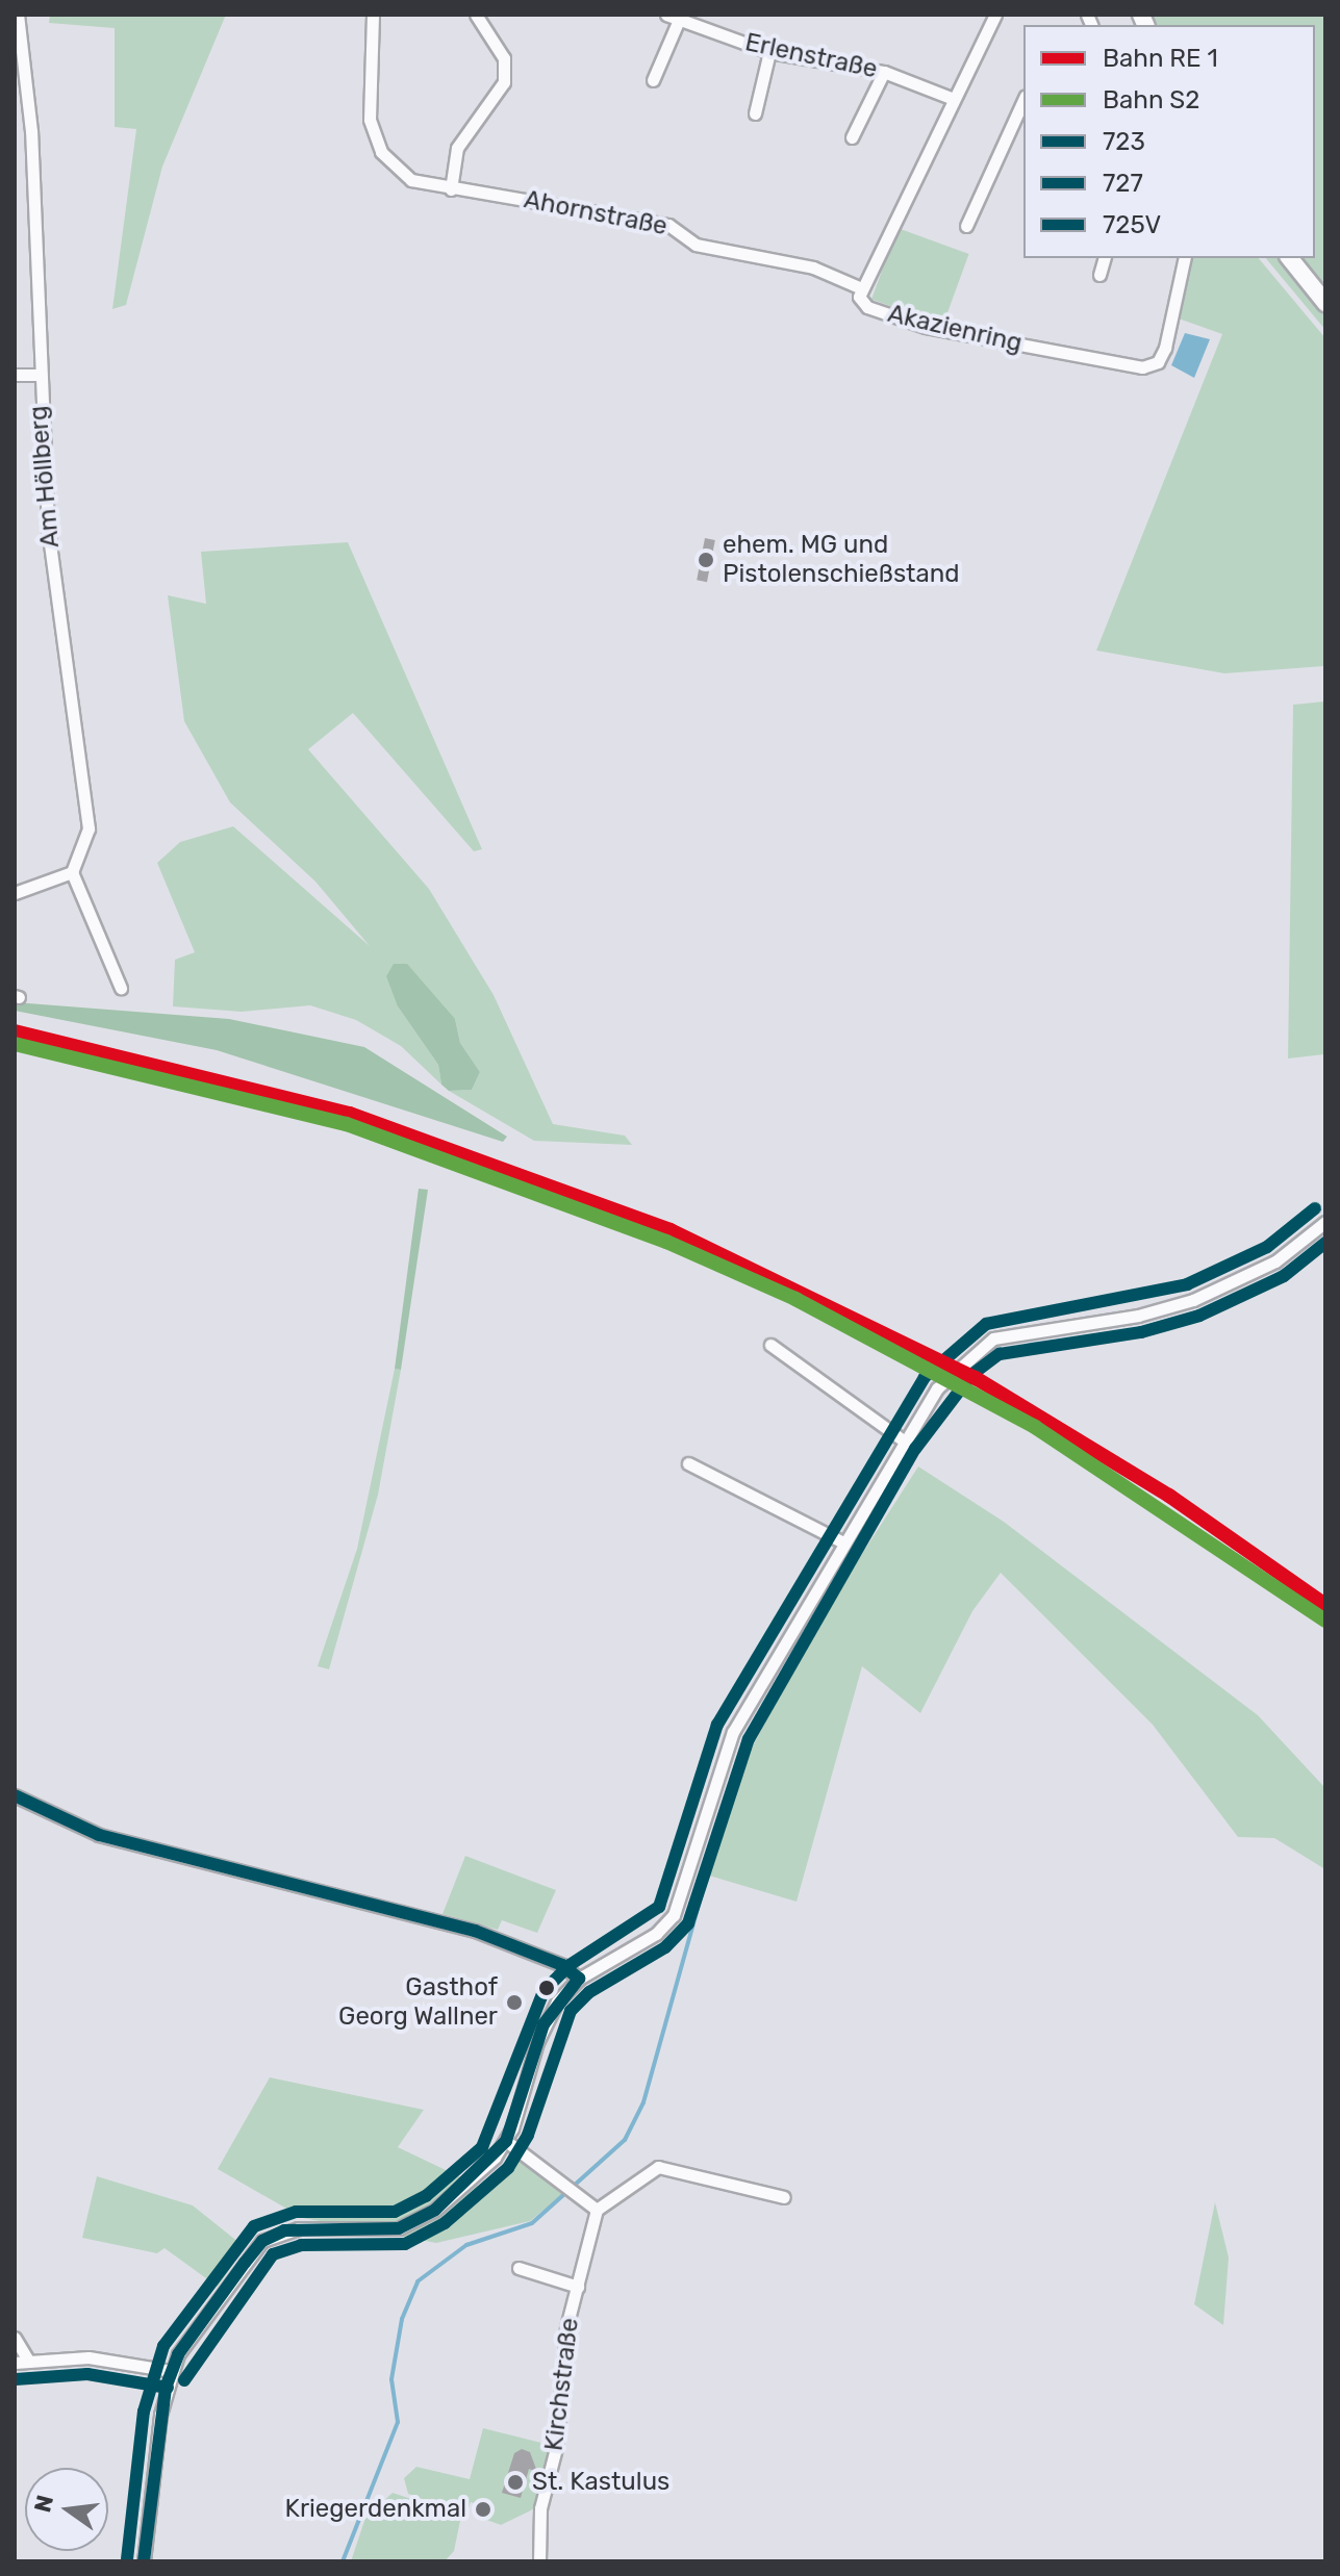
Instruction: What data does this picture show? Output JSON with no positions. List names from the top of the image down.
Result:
{
  "streets": {
    "street": [
      "Erlenstraße",
      "Ahornstraße",
      "Akazienring",
      "Am Höllberg",
      "Kirchstraße"
    ]
  },
  "crossings": [
    ["Erlenstraße", "Akazienring"],
    ["Ahornstraße", "Akazienring"]
  ],
  "places": [
    "ehem. MG und Pistolenschießstand",
    "Gasthof Georg Wallner",
    "St. Kastulus",
    "Kriegerdenkmal"
  ],
  "lines": [
    "rail line S2",
    "transit line 725V",
    "transit line 727",
    "transit line 723"
  ],
  "legend": [
    "Bahn RE 1",
    "Bahn S2",
    "723",
    "727",
    "725V"
  ],
  "north": "left"
}
